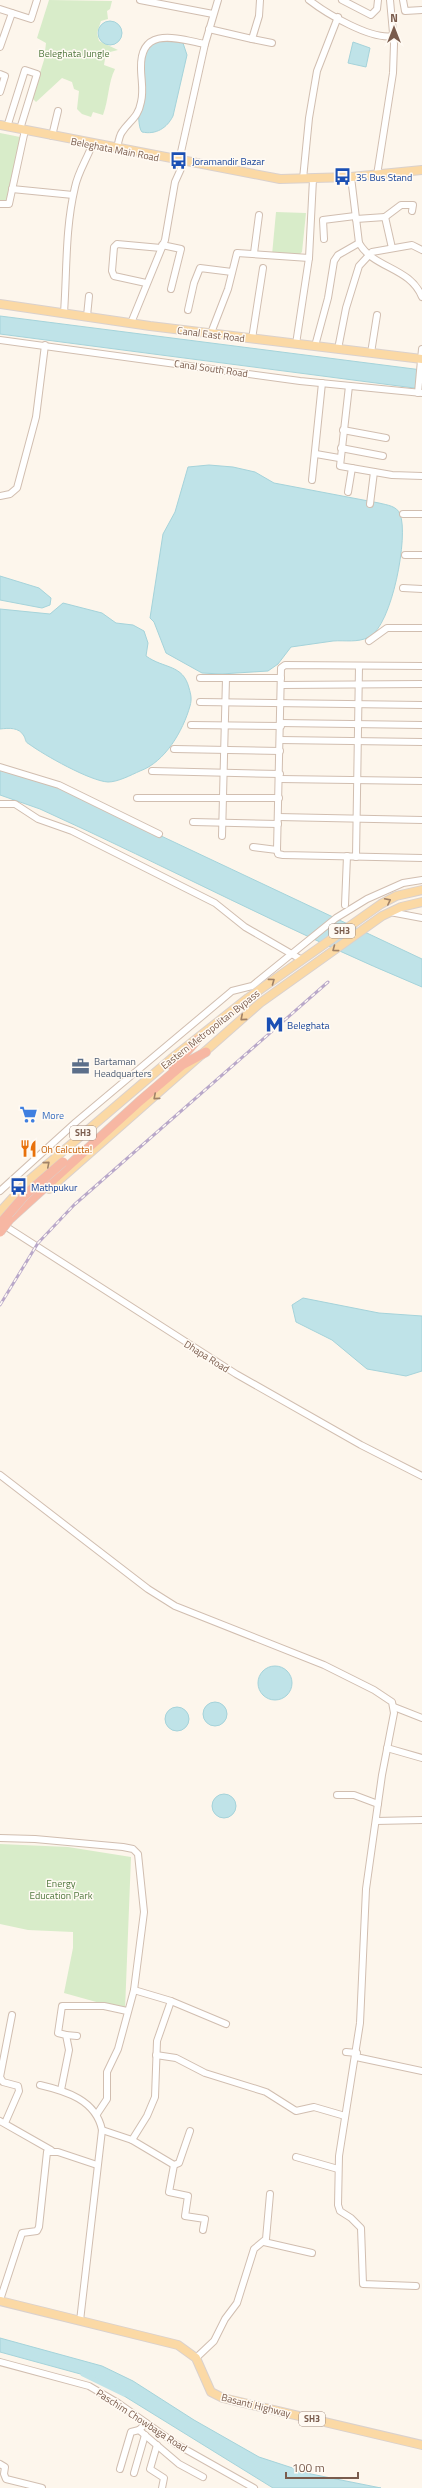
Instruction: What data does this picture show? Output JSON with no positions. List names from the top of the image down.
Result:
{
  "streets": {
    "main road": [
      "Beleghata Main Road",
      "Canal East Road",
      "SH3",
      "Eastern Metropolitan Bypass",
      "Basanti Highway"
    ],
    "street": ["Canal South Road", "Dhapa Road", "Paschim Chowbaga Road"]
  },
  "crossings": [
    ["SH3", "Eastern Metropolitan Bypass"],
    ["SH3", "Dhapa Road"],
    ["Eastern Metropolitan Bypass", "Dhapa Road"]
  ],
  "parks": ["Beleghata Jungle", "Energy Education Park"],
  "places": {
    "bus stop": ["Joramandir Bazar", "35 Bus Stand", "Mathpukur"],
    "metro station": ["Beleghata"],
    "office": ["Bartaman Headquarters"],
    "supermarket": ["More"],
    "restaurant": ["Oh Calcutta!"]
  },
  "scale_bar": "100 m",
  "north": "top"
}
